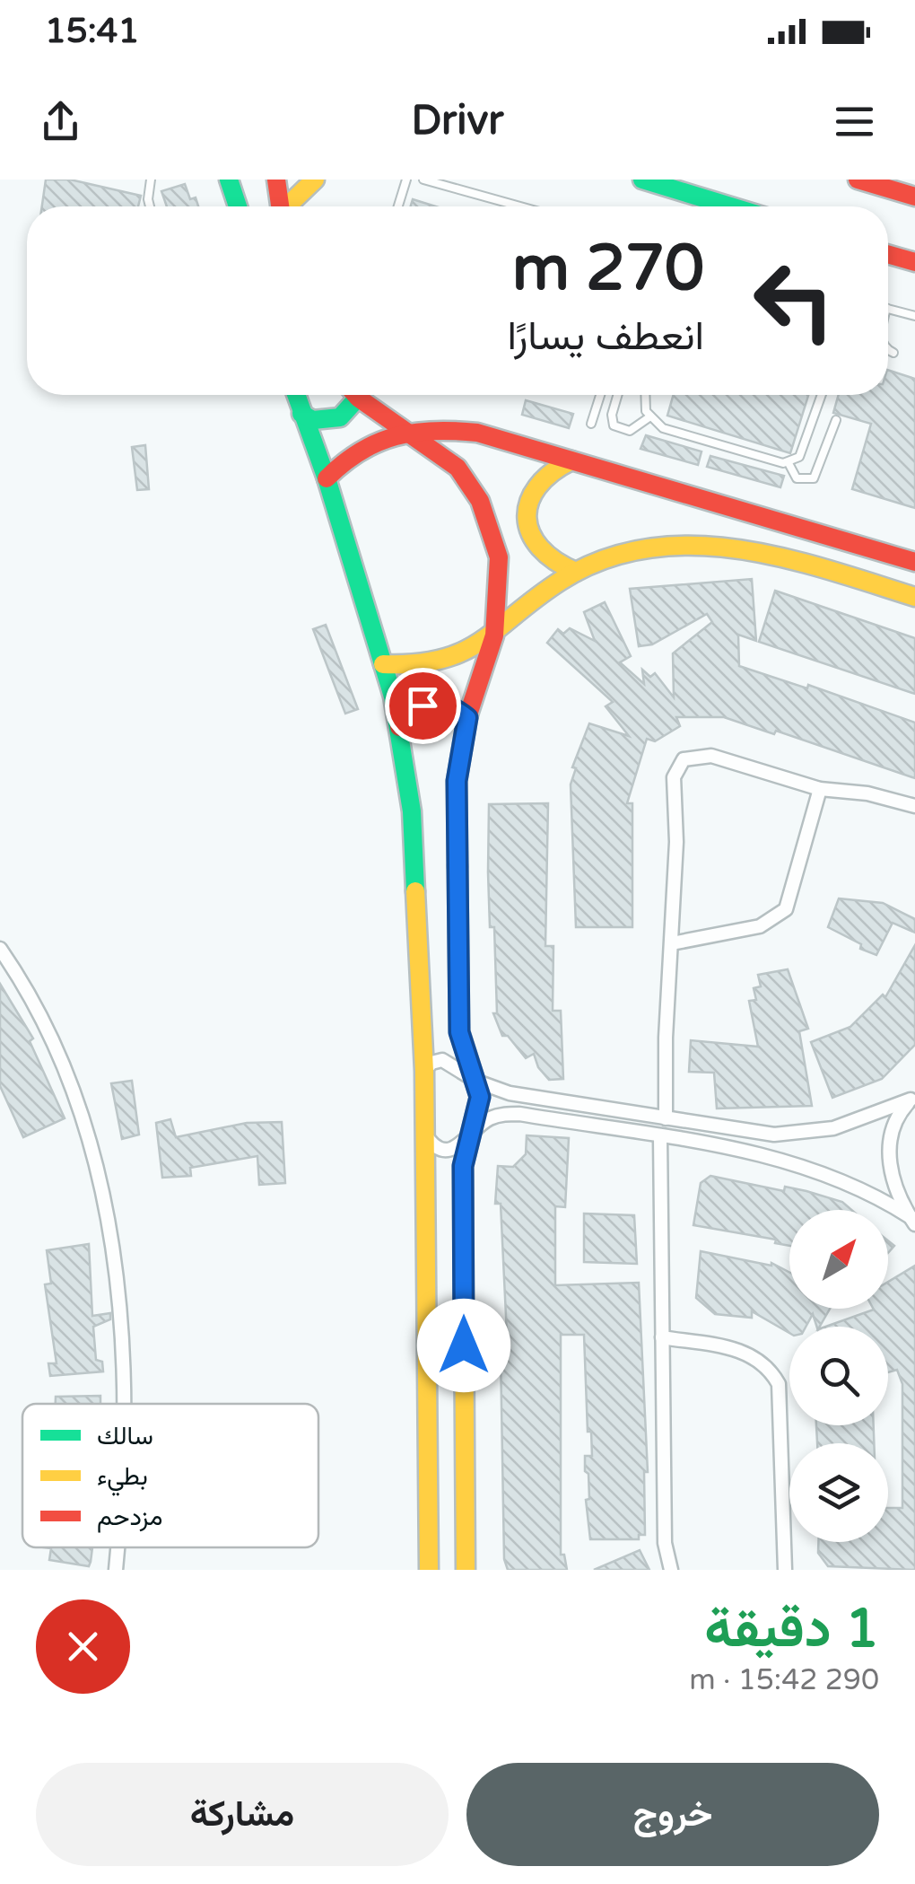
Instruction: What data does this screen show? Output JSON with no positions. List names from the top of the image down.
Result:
{
  "legend": ["سالك", "بطيء", "مزدحم"],
  "north": "top right",
  "page": {
    "status": "15:41",
    "header": "Drivr",
    "turn": ["270 m", "انعطف يسارًا"],
    "heading": ["1 دقيقة", "290 m · 15:42"],
    "buttons": ["خروج", "مشاركة"]
  }
}
